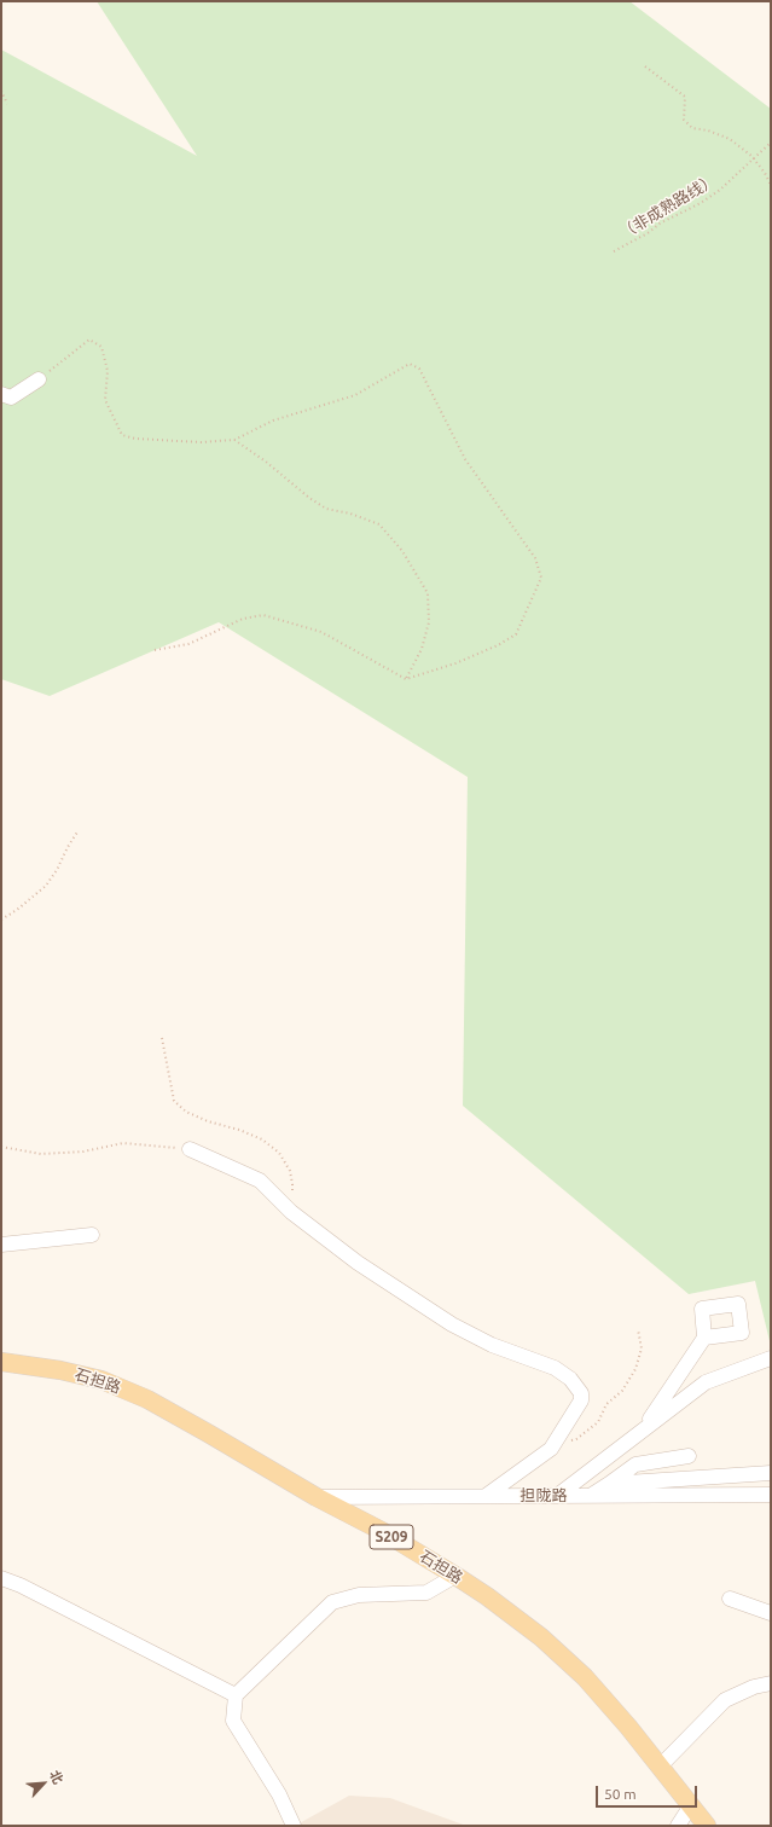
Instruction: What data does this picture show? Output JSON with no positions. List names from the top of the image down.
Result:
{
  "streets": {
    "main road": ["石担路", "S209"],
    "street": ["担陇路"],
    "path": ["（非成熟路线）"]
  },
  "crossings": [
    ["石担路", "担陇路"]
  ],
  "scale_bar": "50 m",
  "north": "top right"
}
